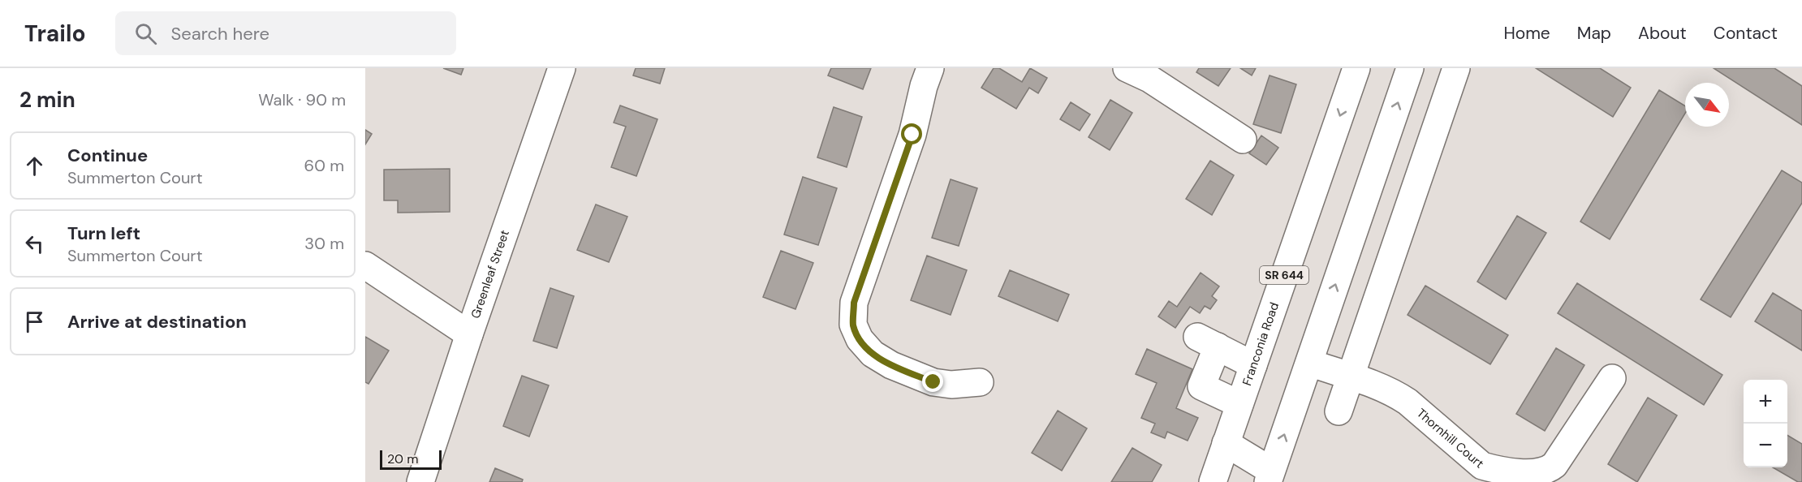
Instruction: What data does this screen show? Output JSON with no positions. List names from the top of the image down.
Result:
{
  "streets": {
    "street": [
      "Greenleaf Street",
      "SR 644",
      "Franconia Road",
      "Thornhill Court"
    ]
  },
  "scale_bar": "20 m",
  "north": "bottom right",
  "page": {
    "header": "Trailo",
    "search": "Search here",
    "nav": [
      "Home",
      "Map",
      "About",
      "Contact"
    ],
    "heading": ["2 min", "Walk · 90 m"],
    "list": [
      ["Continue", "Summerton Court", "60 m"],
      ["Turn left", "Summerton Court", "30 m"],
      "Arrive at destination"
    ],
    "map_buttons": ["+", "−"],
    "scale": "20 m"
  }
}
